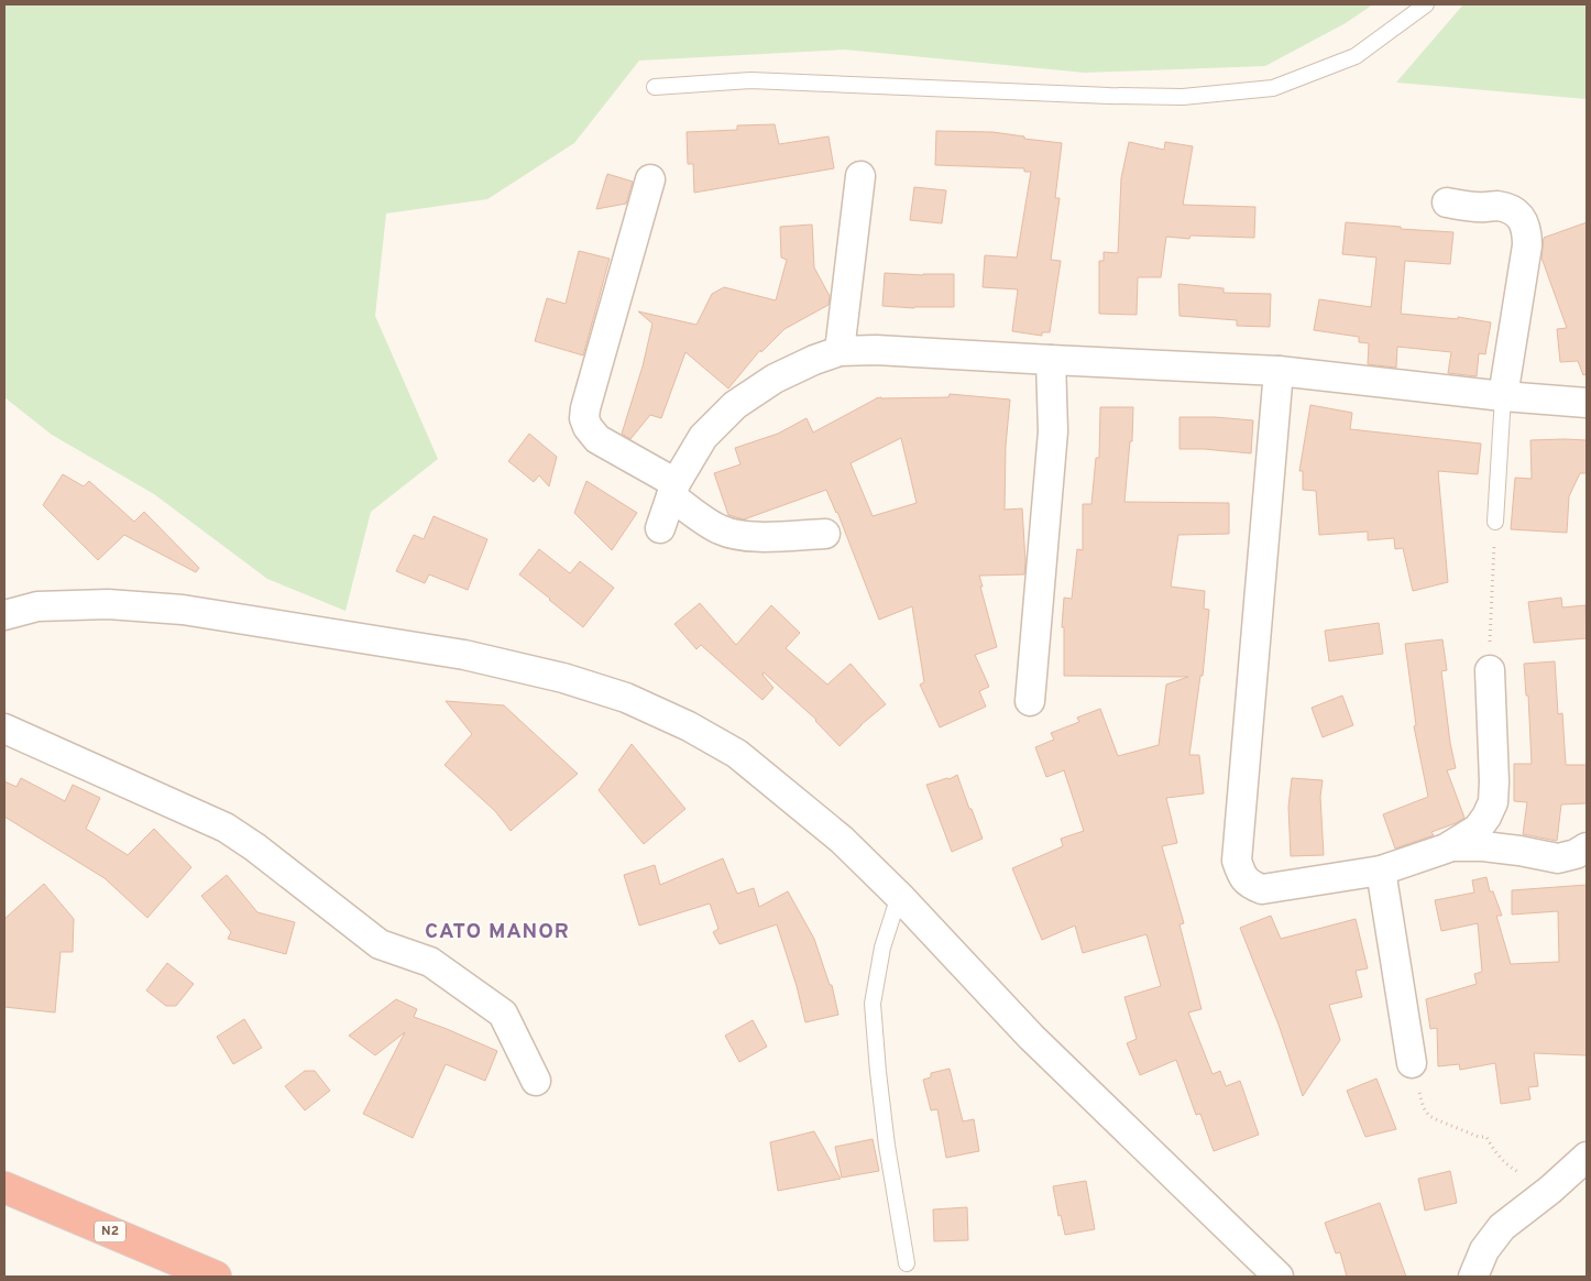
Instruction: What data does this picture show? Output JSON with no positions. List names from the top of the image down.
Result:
{
  "streets": {
    "highway": ["N2"]
  },
  "districts": ["CATO MANOR"]
}
